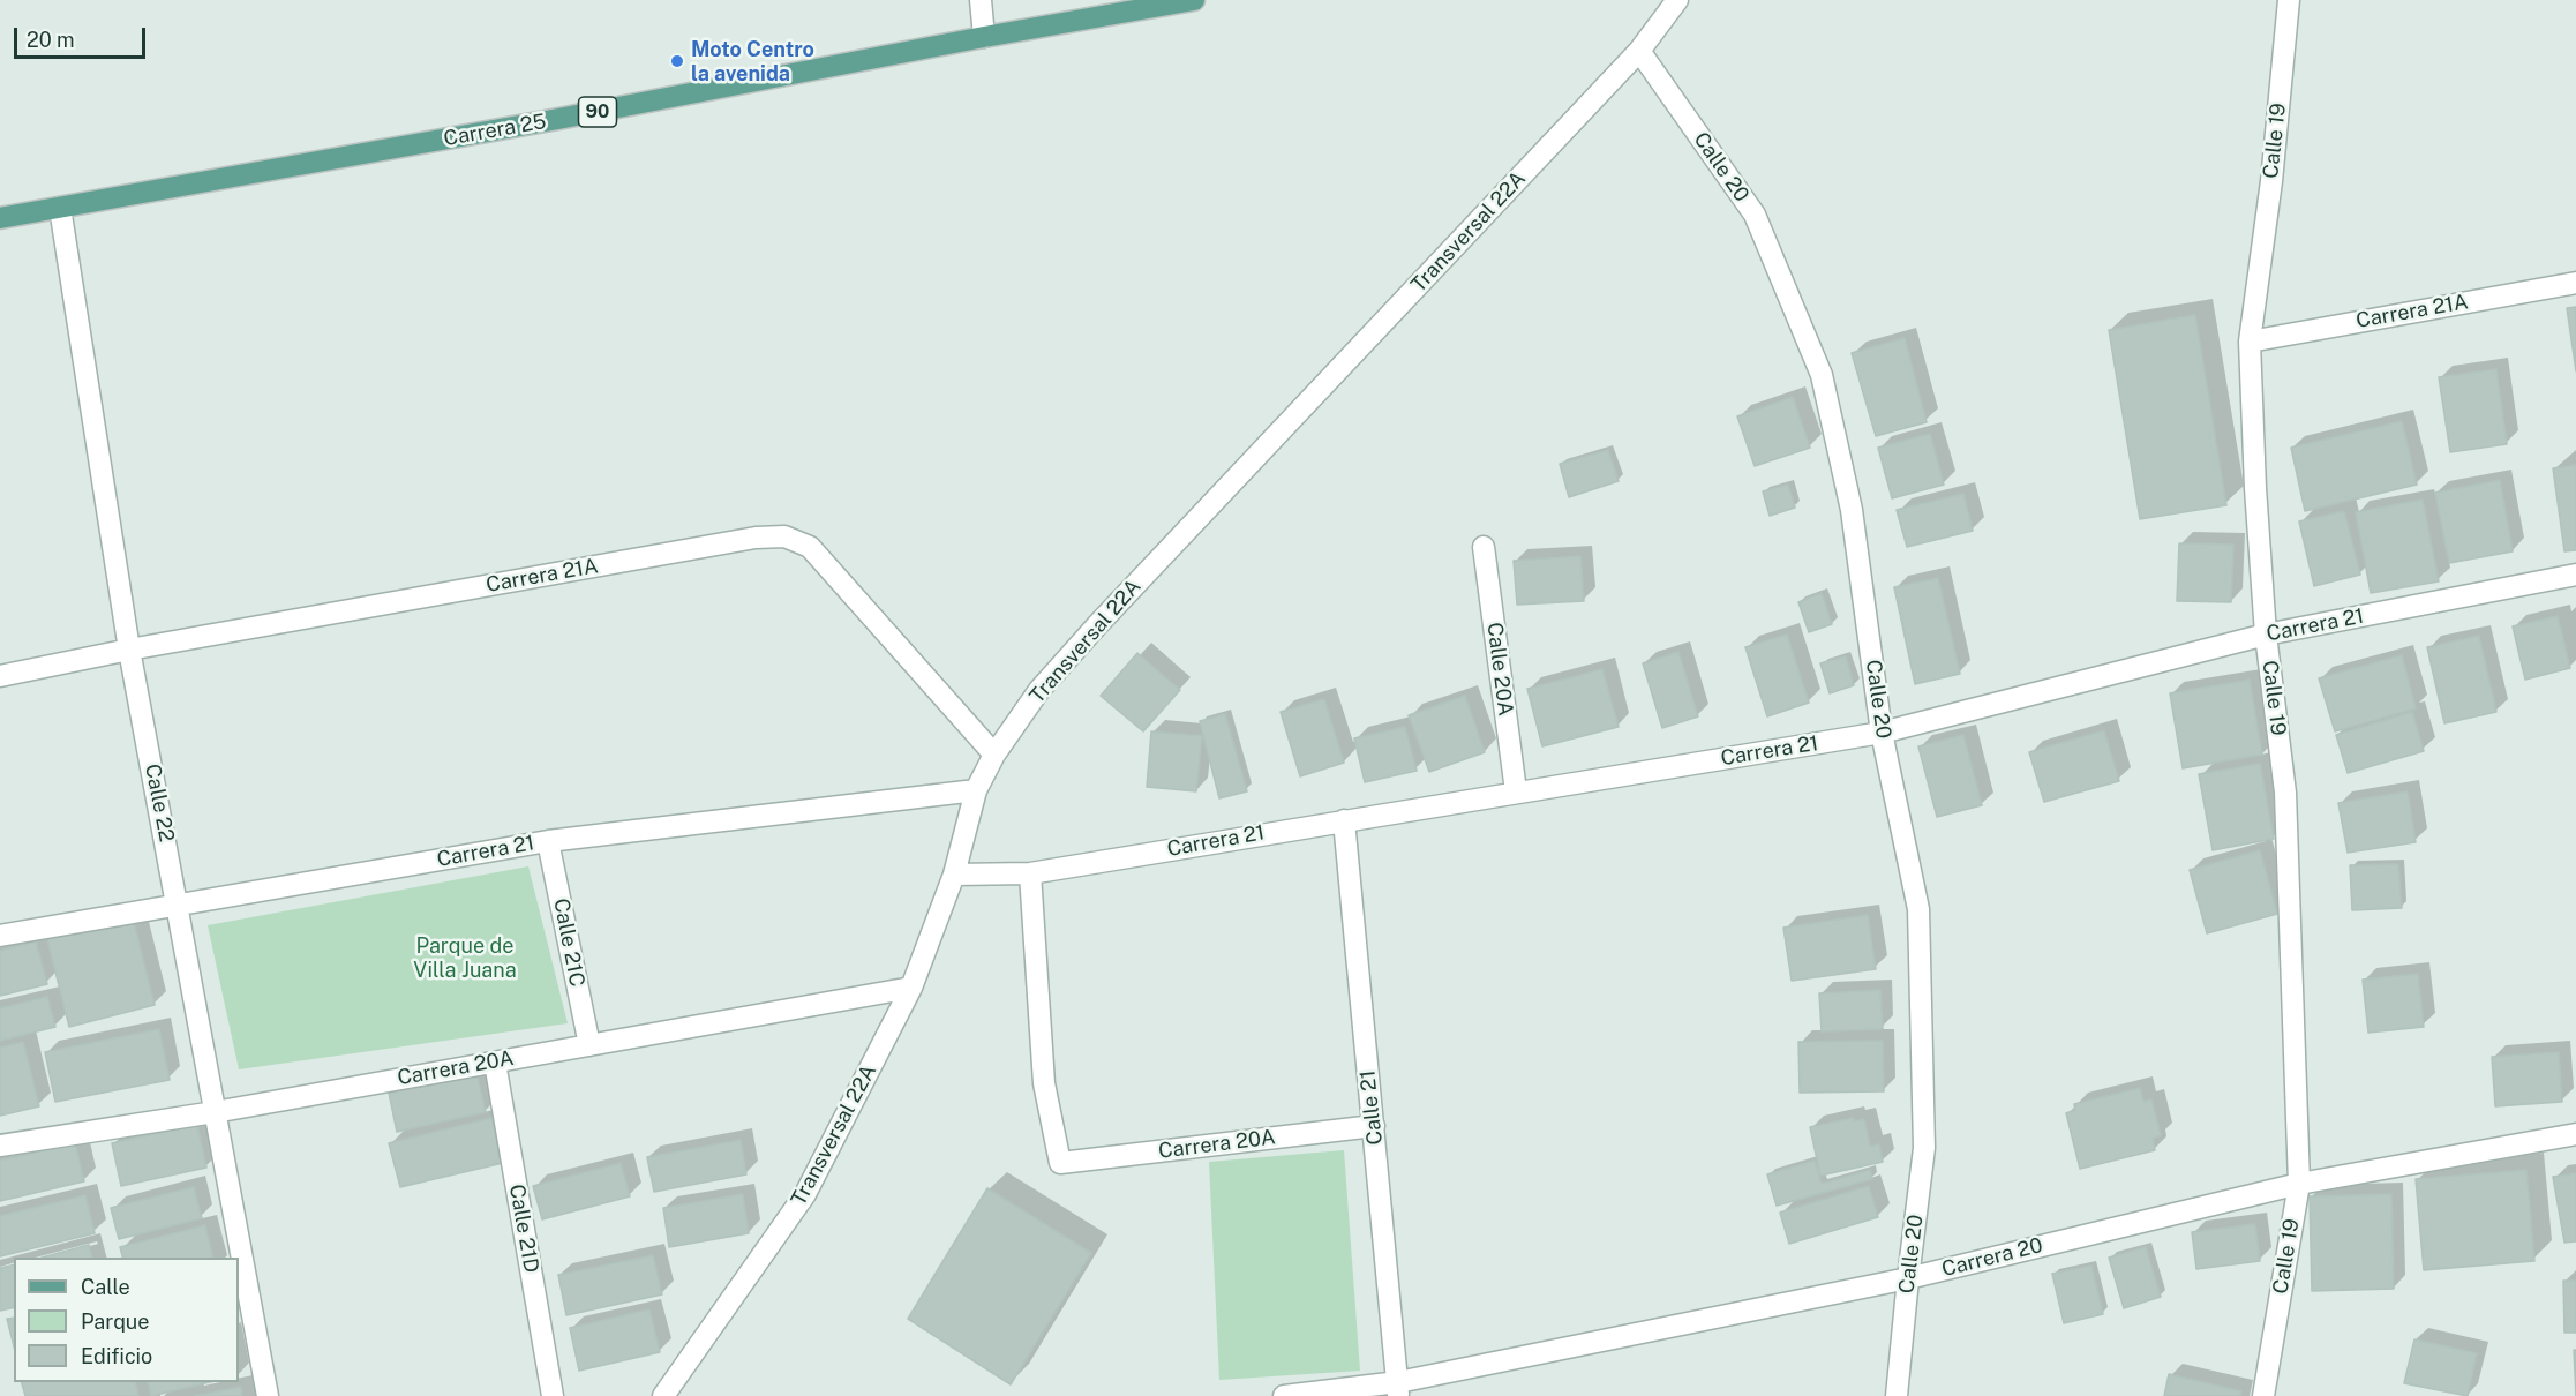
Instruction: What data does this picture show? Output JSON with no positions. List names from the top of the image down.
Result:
{
  "streets": {
    "main road": ["90", "Carrera 25"],
    "street": [
      "Calle 19",
      "Calle 20",
      "Transversal 22A",
      "Carrera 21A",
      "Carrera 21",
      "Calle 20A",
      "Calle 22",
      "Calle 21C",
      "Carrera 20A",
      "Calle 21",
      "Calle 21D",
      "Carrera 20"
    ]
  },
  "crossings": [
    ["Carrera 25", "Calle 22"],
    ["Calle 19", "Carrera 21A"],
    ["Calle 19", "Carrera 21"],
    ["Calle 19", "Carrera 20"],
    ["Calle 20", "Transversal 22A"],
    ["Calle 20", "Carrera 21"],
    ["Calle 20", "Carrera 20"],
    ["Transversal 22A", "Carrera 21A"],
    ["Transversal 22A", "Carrera 21"],
    ["Transversal 22A", "Carrera 20A"],
    ["Carrera 21A", "Calle 22"],
    ["Carrera 21", "Calle 20A"],
    ["Carrera 21", "Calle 22"],
    ["Carrera 21", "Calle 21C"],
    ["Carrera 21", "Carrera 20A"],
    ["Carrera 21", "Calle 21"],
    ["Calle 22", "Carrera 20A"],
    ["Calle 21C", "Carrera 20A"],
    ["Carrera 20A", "Calle 21"],
    ["Carrera 20A", "Calle 21D"],
    ["Calle 21", "Carrera 20"]
  ],
  "parks": ["Parque de Villa Juana"],
  "places": ["Moto Centro la avenida"],
  "legend": ["Calle", "Parque", "Edificio"],
  "scale_bar": "20 m"
}
